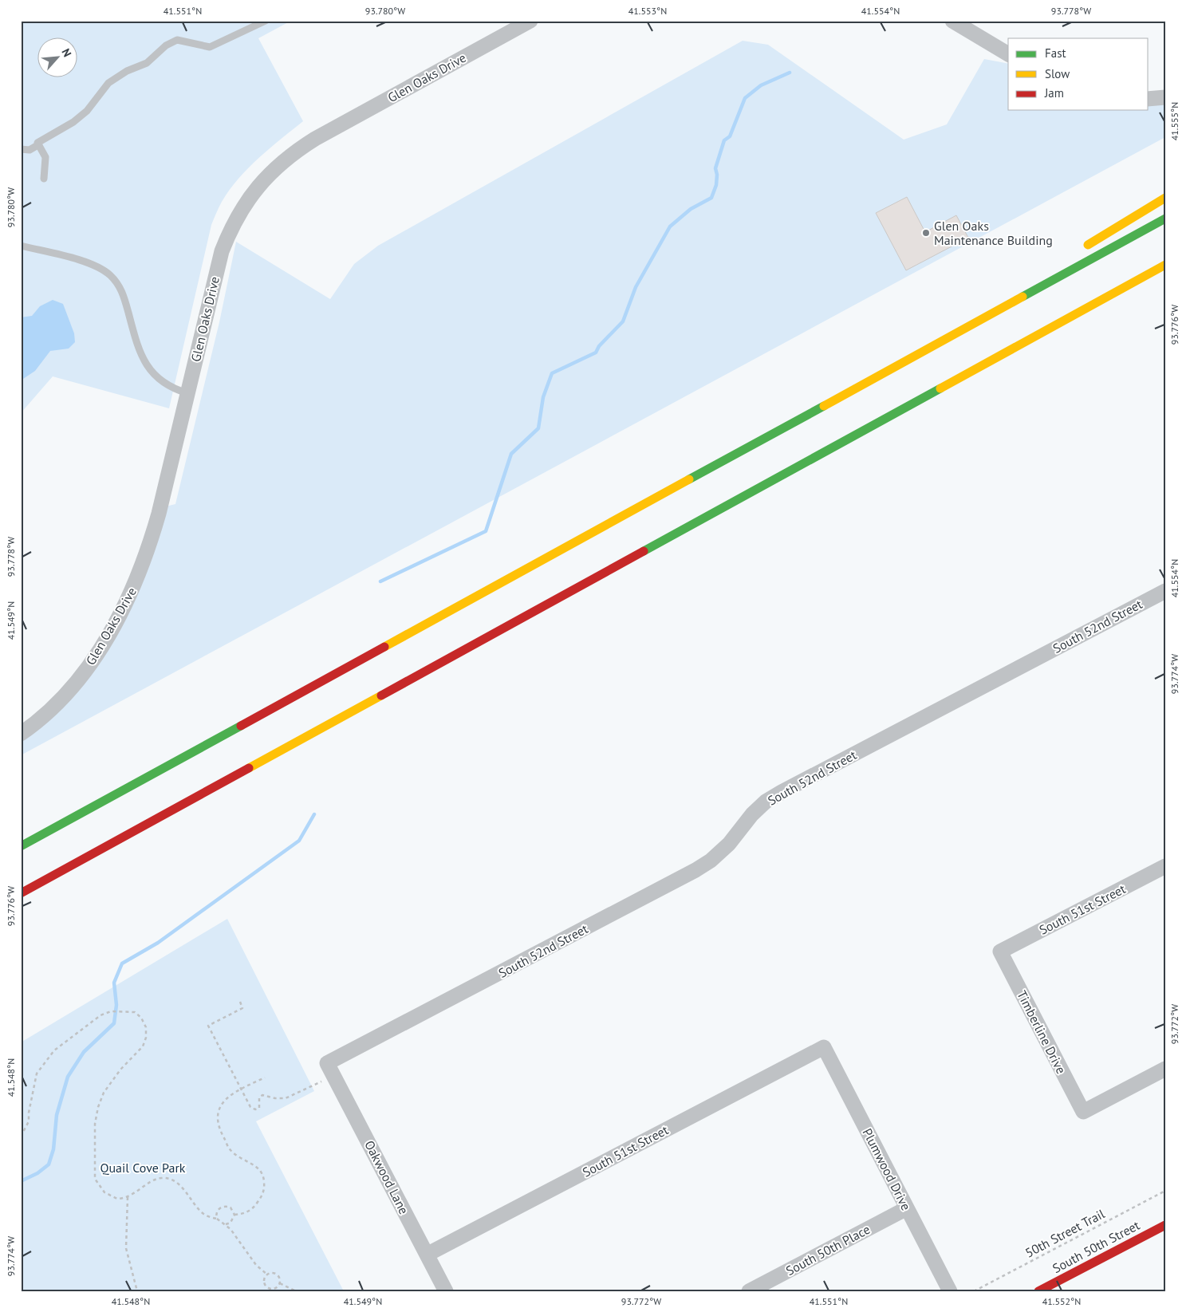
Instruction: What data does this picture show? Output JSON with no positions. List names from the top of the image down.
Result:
{
  "streets": {
    "main road": ["South 50th Street"],
    "street": [
      "Glen Oaks Drive",
      "South 52nd Street",
      "South 51st Street",
      "Timberline Drive",
      "Plumwood Drive",
      "Oakwood Lane",
      "South 50th Place"
    ],
    "path": ["50th Street Trail"]
  },
  "crossings": [
    ["South 52nd Street", "Oakwood Lane"],
    ["South 51st Street", "Timberline Drive"],
    ["South 51st Street", "Plumwood Drive"],
    ["South 51st Street", "Oakwood Lane"],
    ["Plumwood Drive", "South 50th Place"]
  ],
  "parks": ["Quail Cove Park"],
  "places": ["Glen Oaks Maintenance Building"],
  "legend": ["Fast", "Slow", "Jam"],
  "north": "top right",
  "coordinates": [
    "41.551°N",
    "93.780°W",
    "41.553°N",
    "41.554°N",
    "93.778°W",
    "41.555°N",
    "93.776°W",
    "41.549°N",
    "93.774°W",
    "93.772°W",
    "41.548°N",
    "41.552°N"
  ]
}
